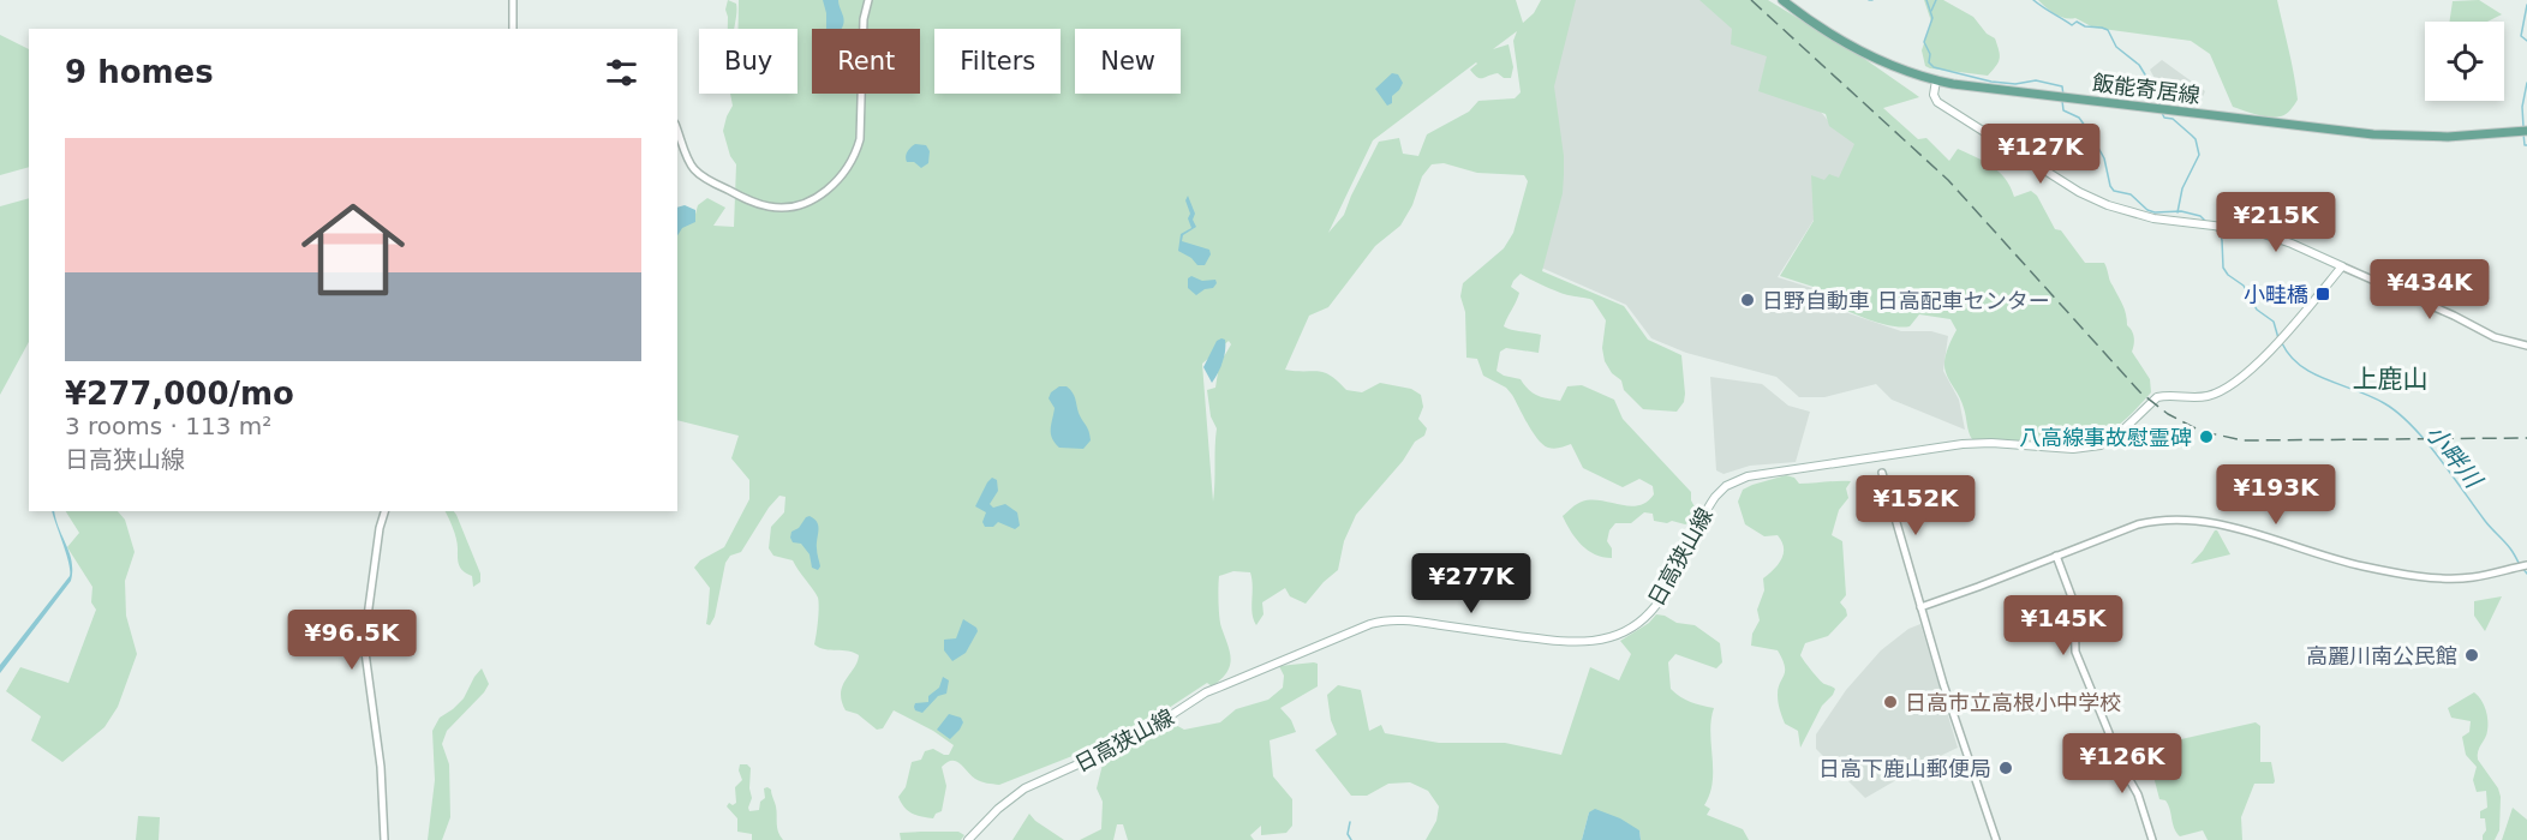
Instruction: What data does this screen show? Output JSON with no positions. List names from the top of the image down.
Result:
{
  "streets": {
    "main road": ["飯能寄居線", "日高狭山線"]
  },
  "districts": ["上鹿山"],
  "water": ["小畔川"],
  "places": {
    "transit": ["小畦橋"],
    "other": [
      "日野自動車 日高配車センター",
      "八高線事故慰霊碑",
      "高麗川南公民館",
      "日高市立高根小中学校",
      "日高下鹿山郵便局"
    ]
  },
  "page": {
    "chip": [
      "Buy",
      "Rent",
      "Filters",
      "New"
    ],
    "heading": "9 homes",
    "list": [
      {
        "name": "¥277,000/mo",
        "note": "3 rooms · 113 m² · 日高狭山線"
      }
    ],
    "price": [
      "¥127K",
      "¥215K",
      "¥434K",
      "¥193K",
      "¥152K",
      "¥277K",
      "¥145K",
      "¥96.5K",
      "¥126K"
    ]
  }
}
